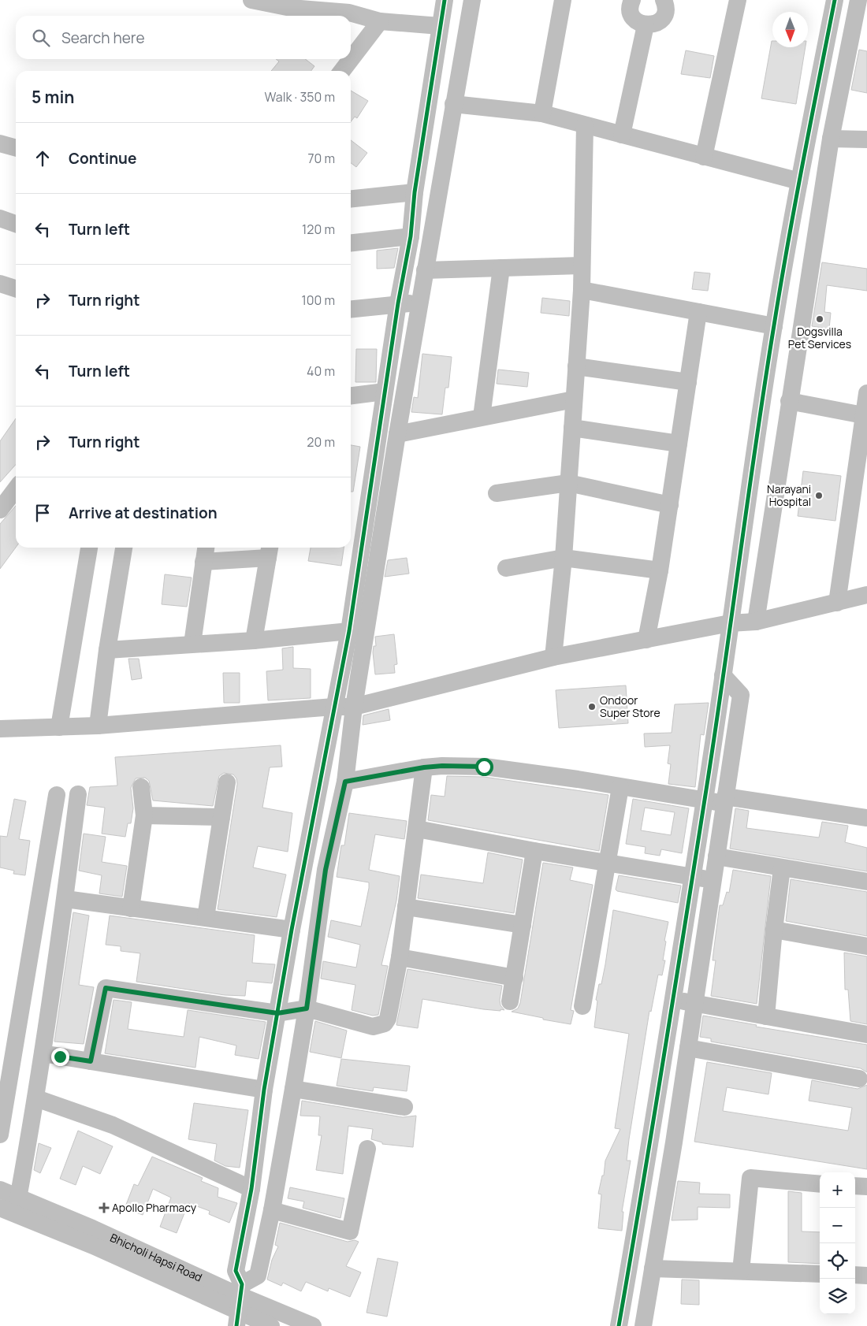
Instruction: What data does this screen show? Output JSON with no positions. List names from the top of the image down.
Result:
{
  "streets": {
    "street": ["Bhicholi Hapsi Road"]
  },
  "places": {
    "other": ["Dogsvilla Pet Services", "Narayani Hospital", "Ondoor Super Store"],
    "health": ["Apollo Pharmacy"]
  },
  "north": "bottom",
  "page": {
    "search": "Search here",
    "heading": ["5 min", "Walk · 350 m"],
    "list": [
      ["Continue", "70 m"],
      ["Turn left", "120 m"],
      ["Turn right", "100 m"],
      ["Turn left", "40 m"],
      ["Turn right", "20 m"],
      "Arrive at destination"
    ],
    "map_buttons": ["+", "−"]
  }
}
